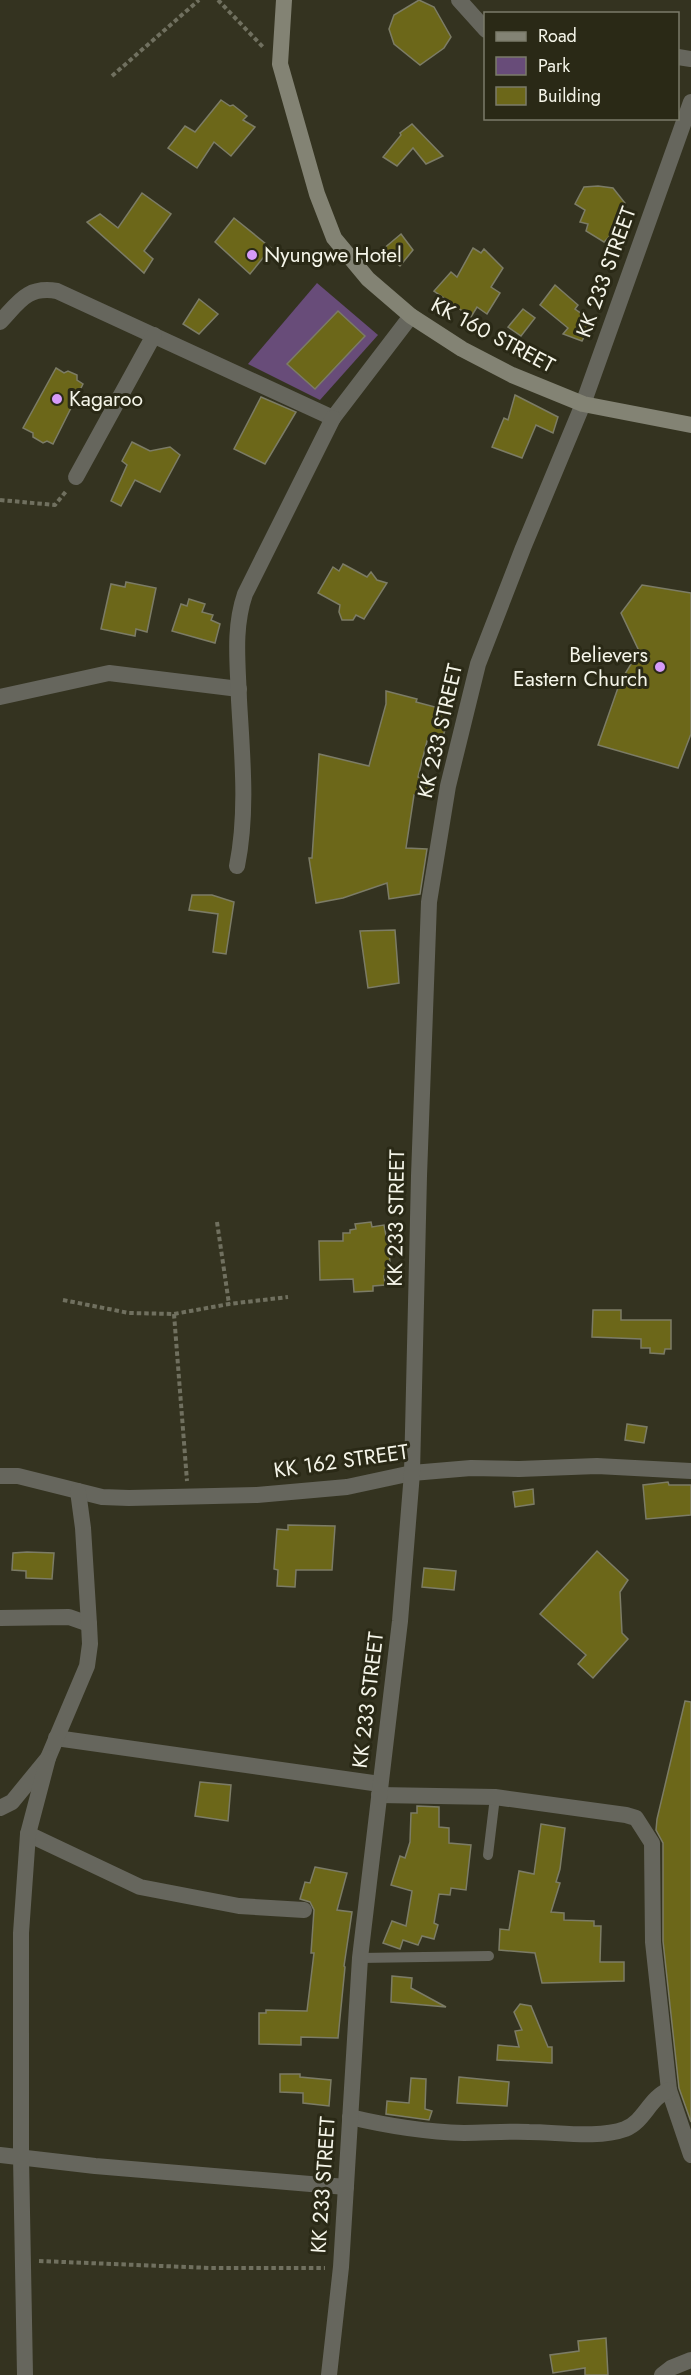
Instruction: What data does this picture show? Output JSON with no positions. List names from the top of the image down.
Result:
{
  "streets": {
    "main road": ["KK 160 STREET"],
    "street": ["KK 233 STREET", "KK 162 STREET"]
  },
  "crossings": [
    ["KK 233 STREET", "KK 160 STREET"],
    ["KK 233 STREET", "KK 162 STREET"]
  ],
  "places": ["Nyungwe Hotel", "Kagaroo", "Believers Eastern Church"],
  "legend": ["Road", "Park", "Building"]
}
